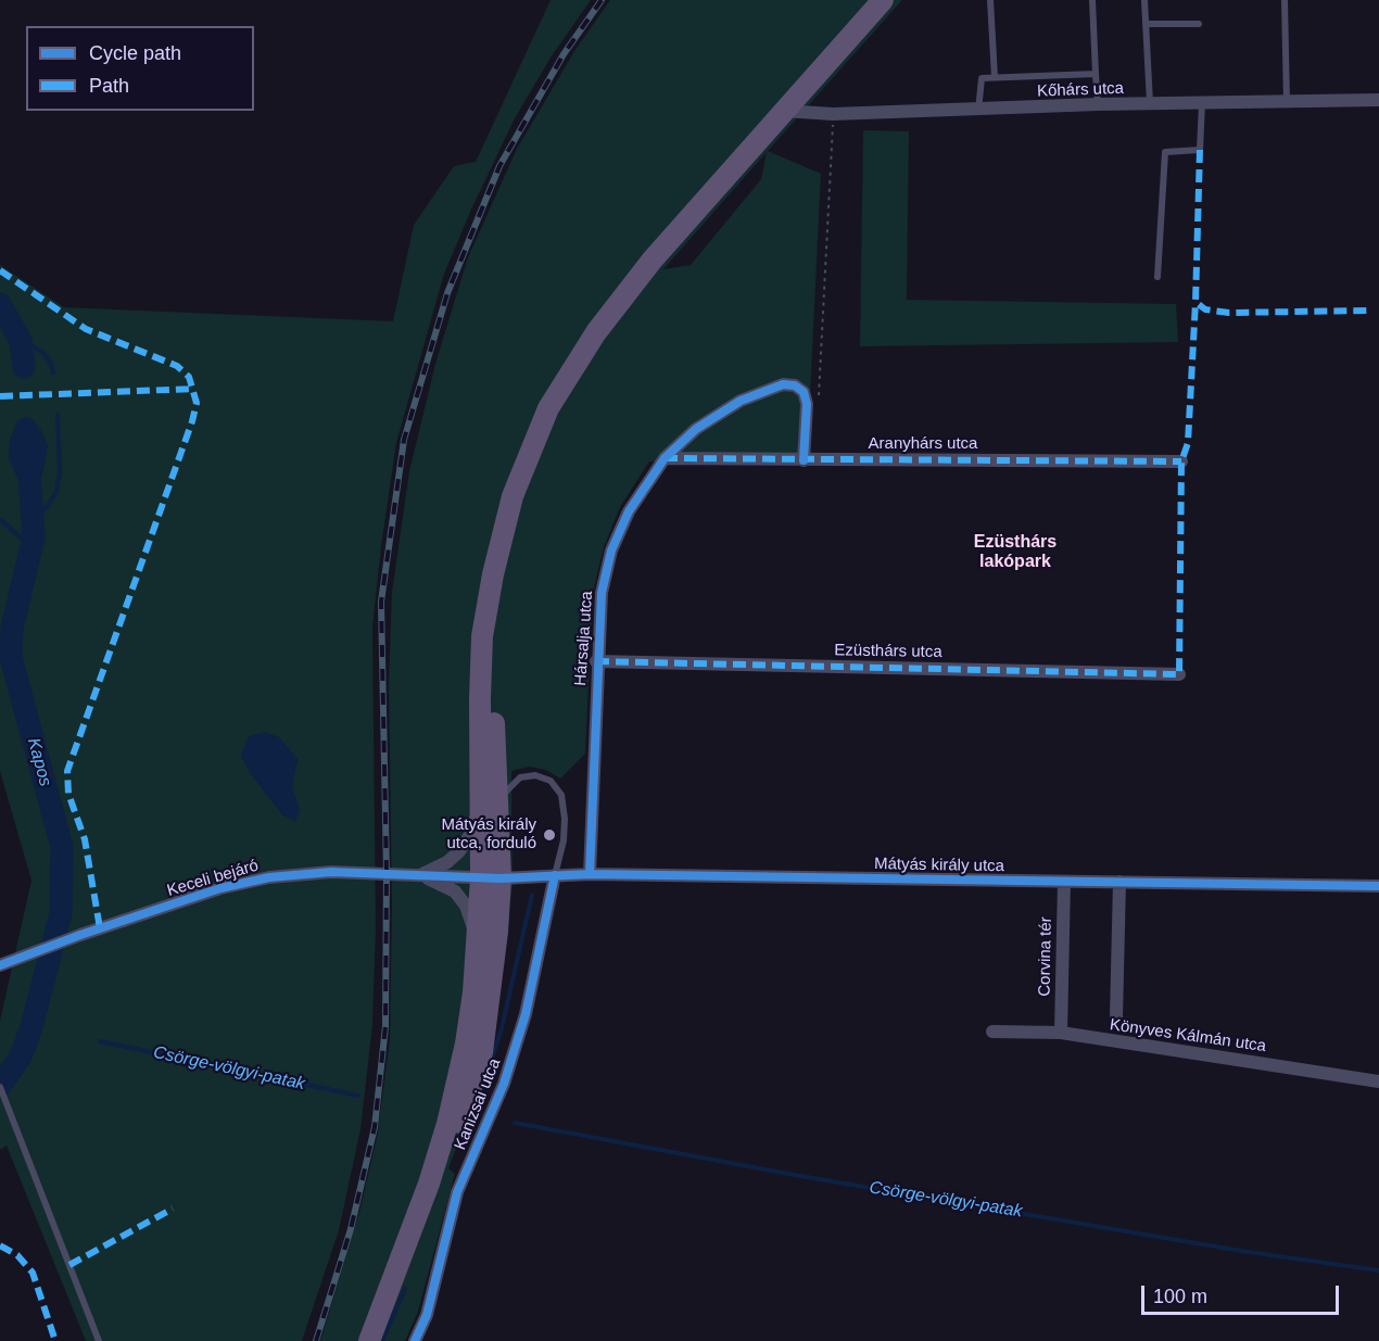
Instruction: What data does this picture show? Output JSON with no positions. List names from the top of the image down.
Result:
{
  "streets": {
    "street": [
      "Kőhárs utca",
      "Aranyhárs utca",
      "Hársalja utca",
      "Ezüsthárs utca",
      "Mátyás király utca",
      "Keceli bejáró",
      "Corvina tér",
      "Könyves Kálmán utca",
      "Kanizsai utca"
    ]
  },
  "crossings": [
    ["Aranyhárs utca", "Hársalja utca"],
    ["Hársalja utca", "Ezüsthárs utca"],
    ["Hársalja utca", "Mátyás király utca"],
    ["Mátyás király utca", "Keceli bejáró"],
    ["Mátyás király utca", "Corvina tér"],
    ["Mátyás király utca", "Kanizsai utca"],
    ["Keceli bejáró", "Kanizsai utca"],
    ["Corvina tér", "Könyves Kálmán utca"]
  ],
  "districts": ["Ezüsthárs lakópark"],
  "water": ["Kapos", "Csörge-völgyi-patak"],
  "places": ["Mátyás király utca, forduló"],
  "legend": ["Cycle path", "Path"],
  "scale_bar": "100 m"
}
